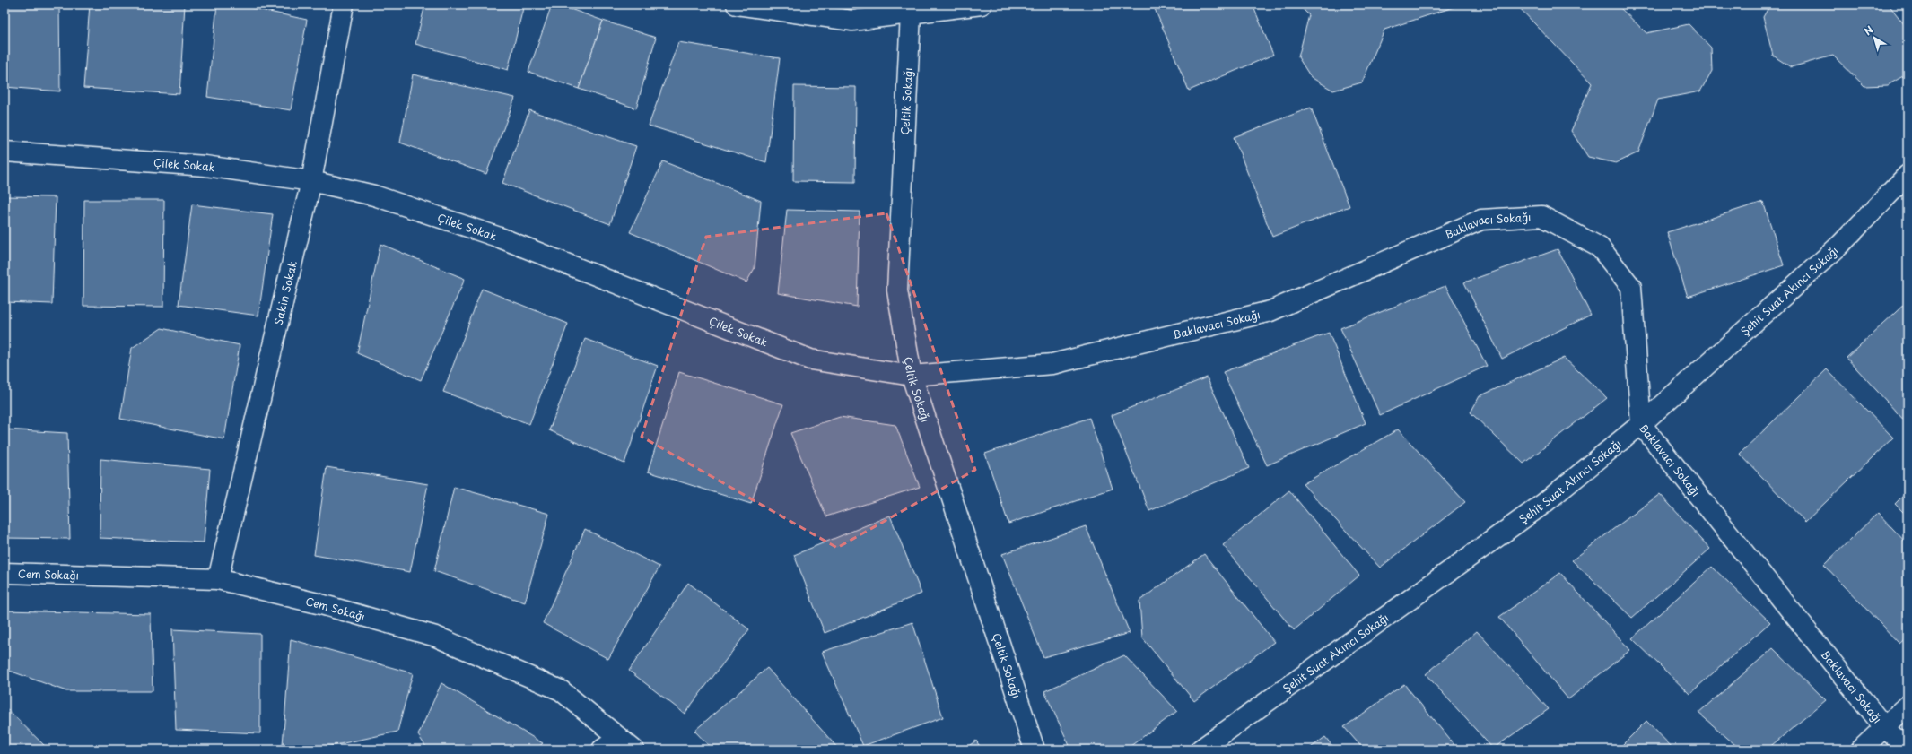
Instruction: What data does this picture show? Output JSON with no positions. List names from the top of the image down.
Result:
{
  "streets": {
    "street": [
      "Çeltik Sokağı",
      "Çilek Sokak",
      "Baklavacı Sokağı",
      "Şehit Suat Akıncı Sokağı",
      "Sakin Sokak",
      "Cem Sokağı"
    ]
  },
  "crossings": [
    ["Çeltik Sokağı", "Çilek Sokak"],
    ["Çeltik Sokağı", "Baklavacı Sokağı"],
    ["Çilek Sokak", "Baklavacı Sokağı"],
    ["Çilek Sokak", "Sakin Sokak"],
    ["Baklavacı Sokağı", "Şehit Suat Akıncı Sokağı"],
    ["Sakin Sokak", "Cem Sokağı"]
  ],
  "north": "top left"
}
